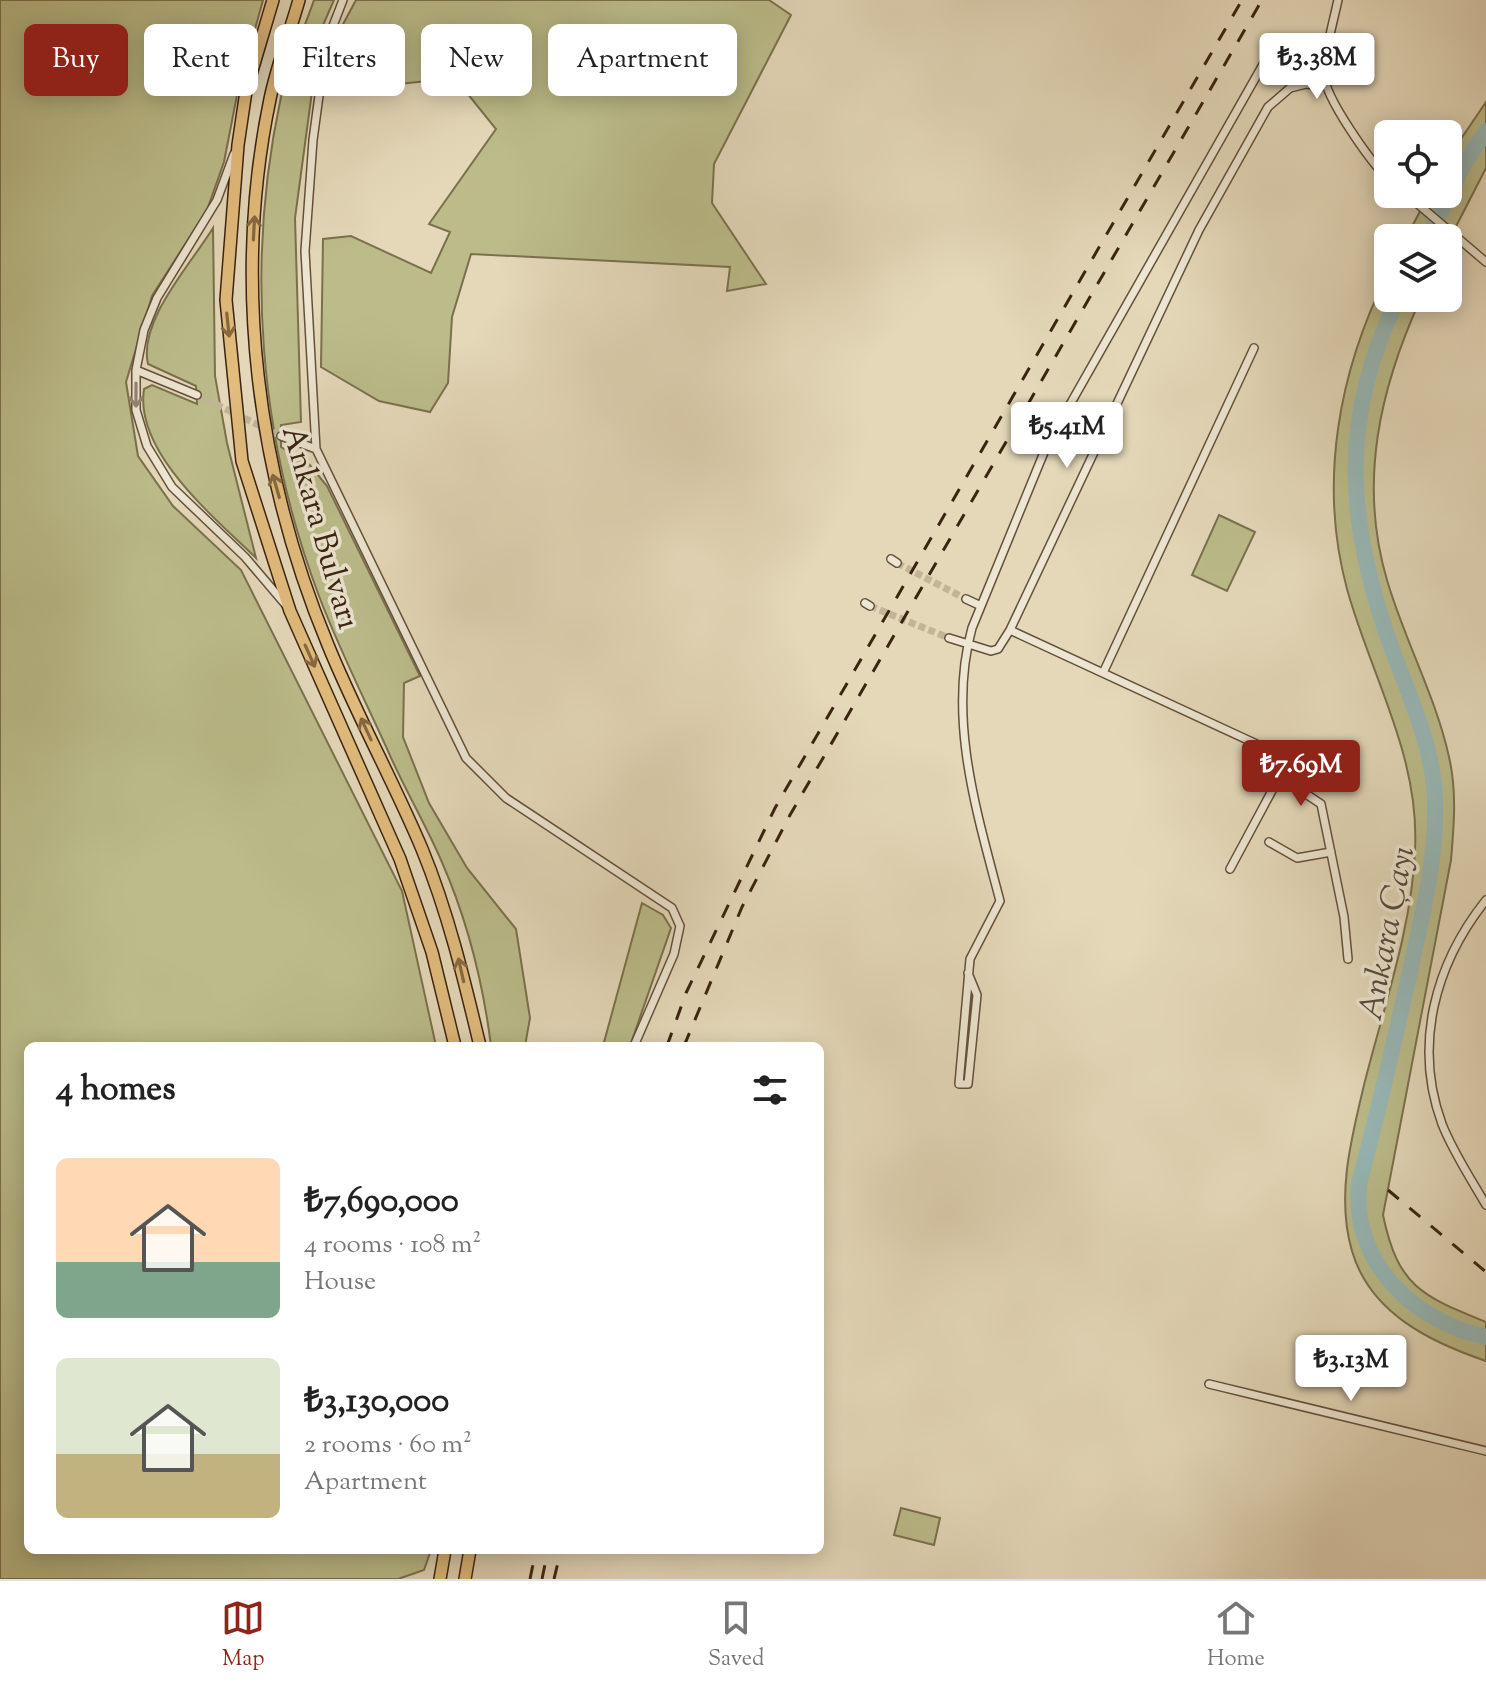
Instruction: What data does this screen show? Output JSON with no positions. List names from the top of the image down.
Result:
{
  "streets": {
    "main road": ["Ankara Bulvarı"]
  },
  "water": ["Ankara Çayı"],
  "page": {
    "chip": [
      "Buy",
      "Rent",
      "Filters",
      "New",
      "Apartment"
    ],
    "price": [
      "₺3.38M",
      "₺5.41M",
      "₺7.69M",
      "₺3.13M"
    ],
    "heading": "4 homes",
    "list": [
      {
        "name": "₺7,690,000",
        "note": "4 rooms · 108 m² · House"
      },
      {
        "name": "₺3,130,000",
        "note": "2 rooms · 60 m² · Apartment"
      }
    ],
    "tabs": ["Map", "Saved", "Home"]
  }
}
